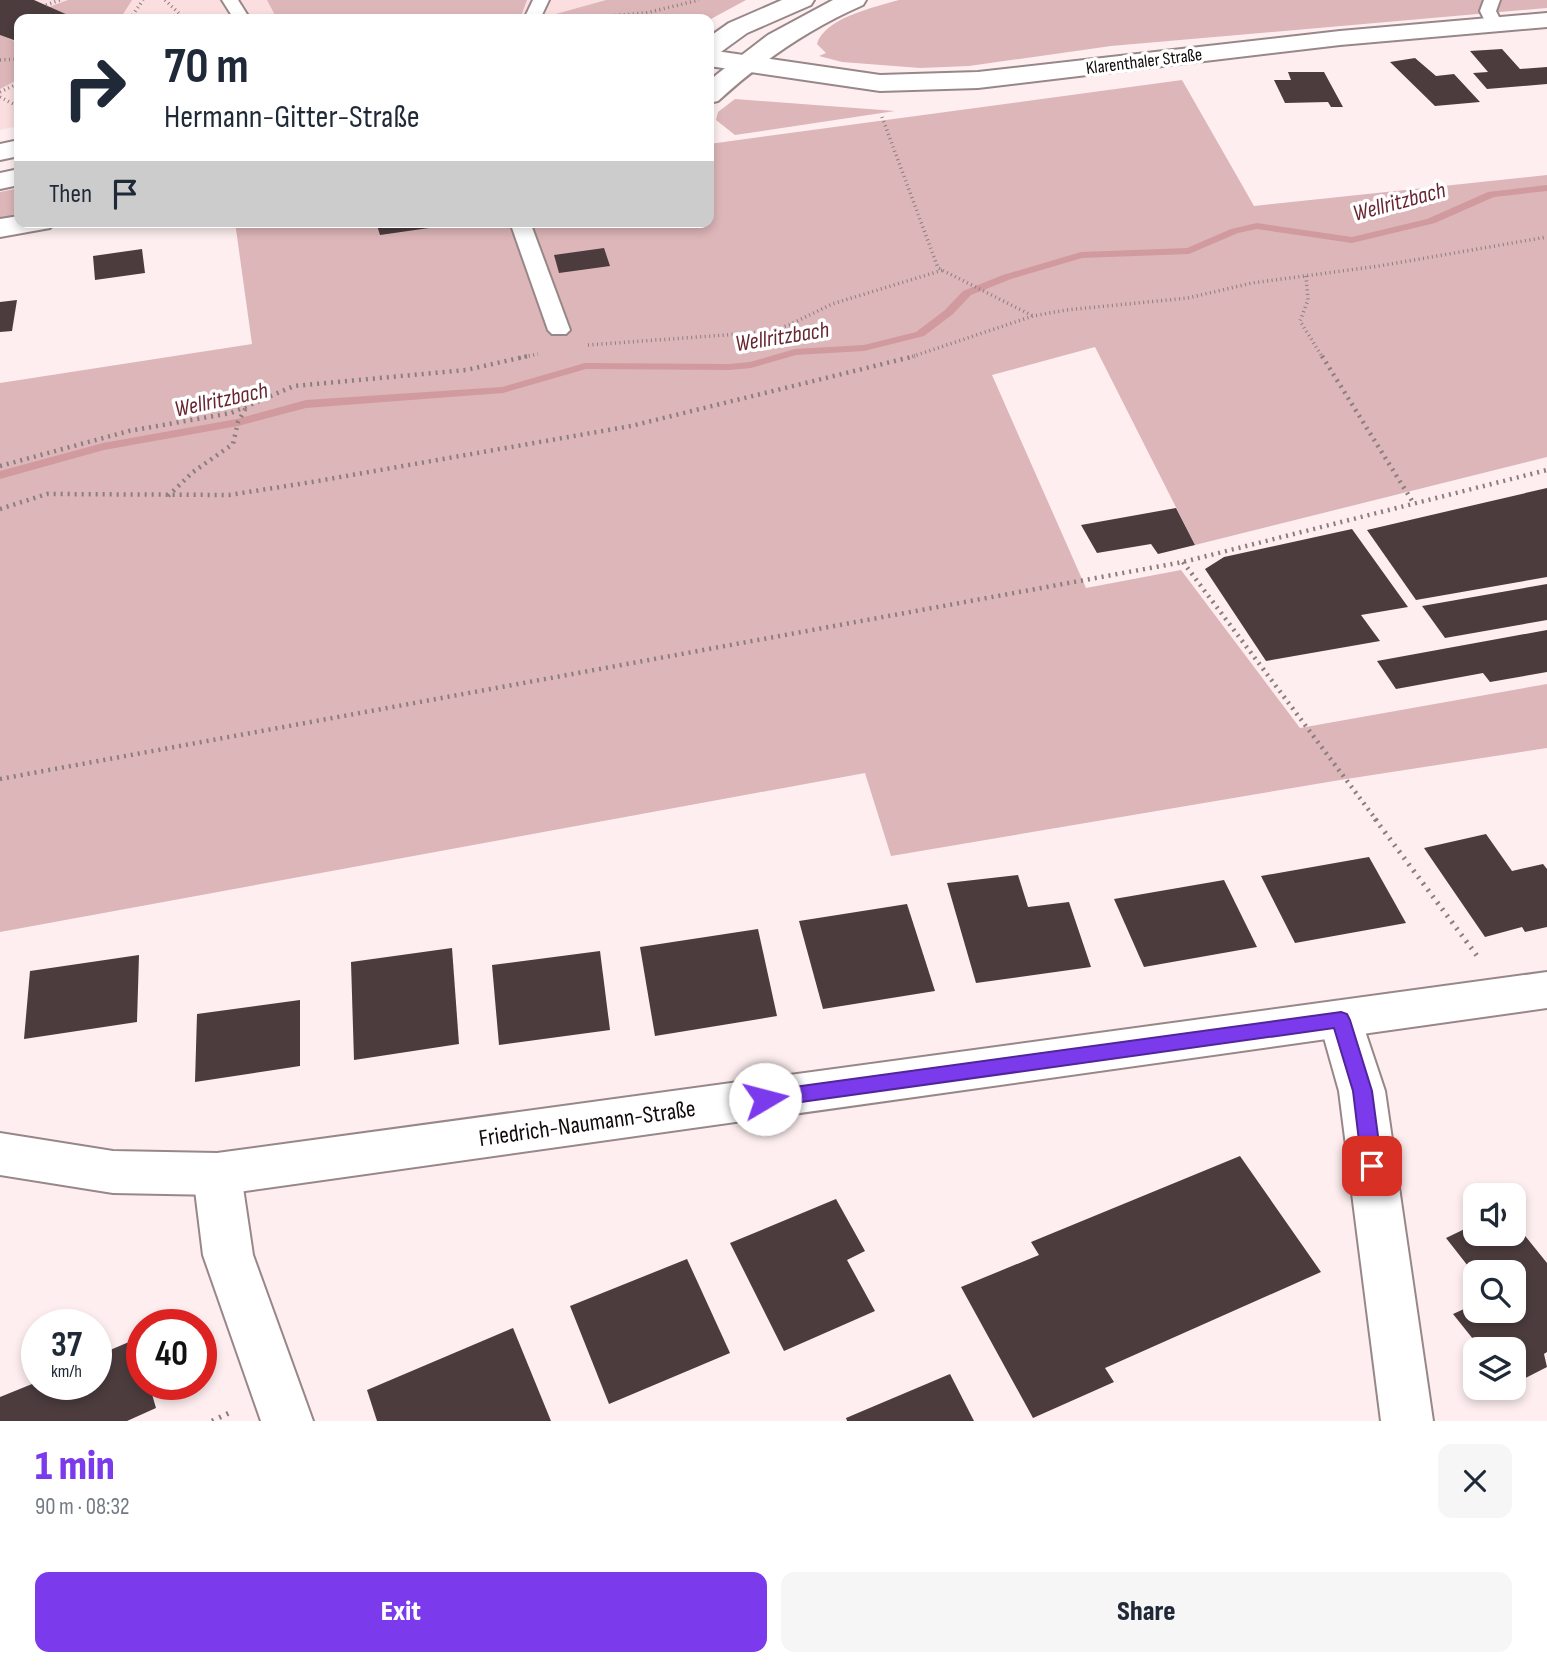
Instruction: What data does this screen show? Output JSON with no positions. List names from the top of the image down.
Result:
{
  "streets": {
    "street": ["Klarenthaler Straße", "Friedrich-Naumann-Straße"]
  },
  "water": ["Wellritzbach"],
  "page": {
    "turn": ["70 m", "Hermann-Gitter-Straße"],
    "then": "Then",
    "speed": "37 km/h",
    "limit": "40",
    "heading": ["1 min", "90 m · 08:32"],
    "buttons": ["Exit", "Share"]
  }
}
